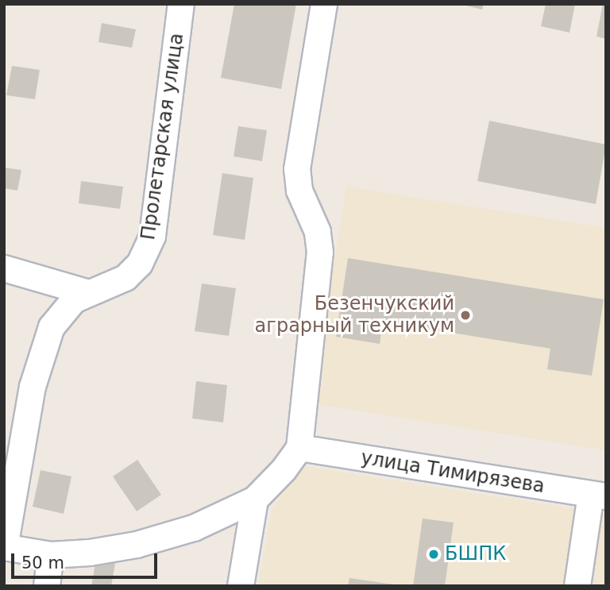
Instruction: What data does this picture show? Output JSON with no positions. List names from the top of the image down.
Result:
{
  "streets": {
    "street": ["Пролетарская улица", "улица Тимирязева"]
  },
  "places": ["Безенчукский аграрный техникум", "БШПК"],
  "scale_bar": "50 m"
}
